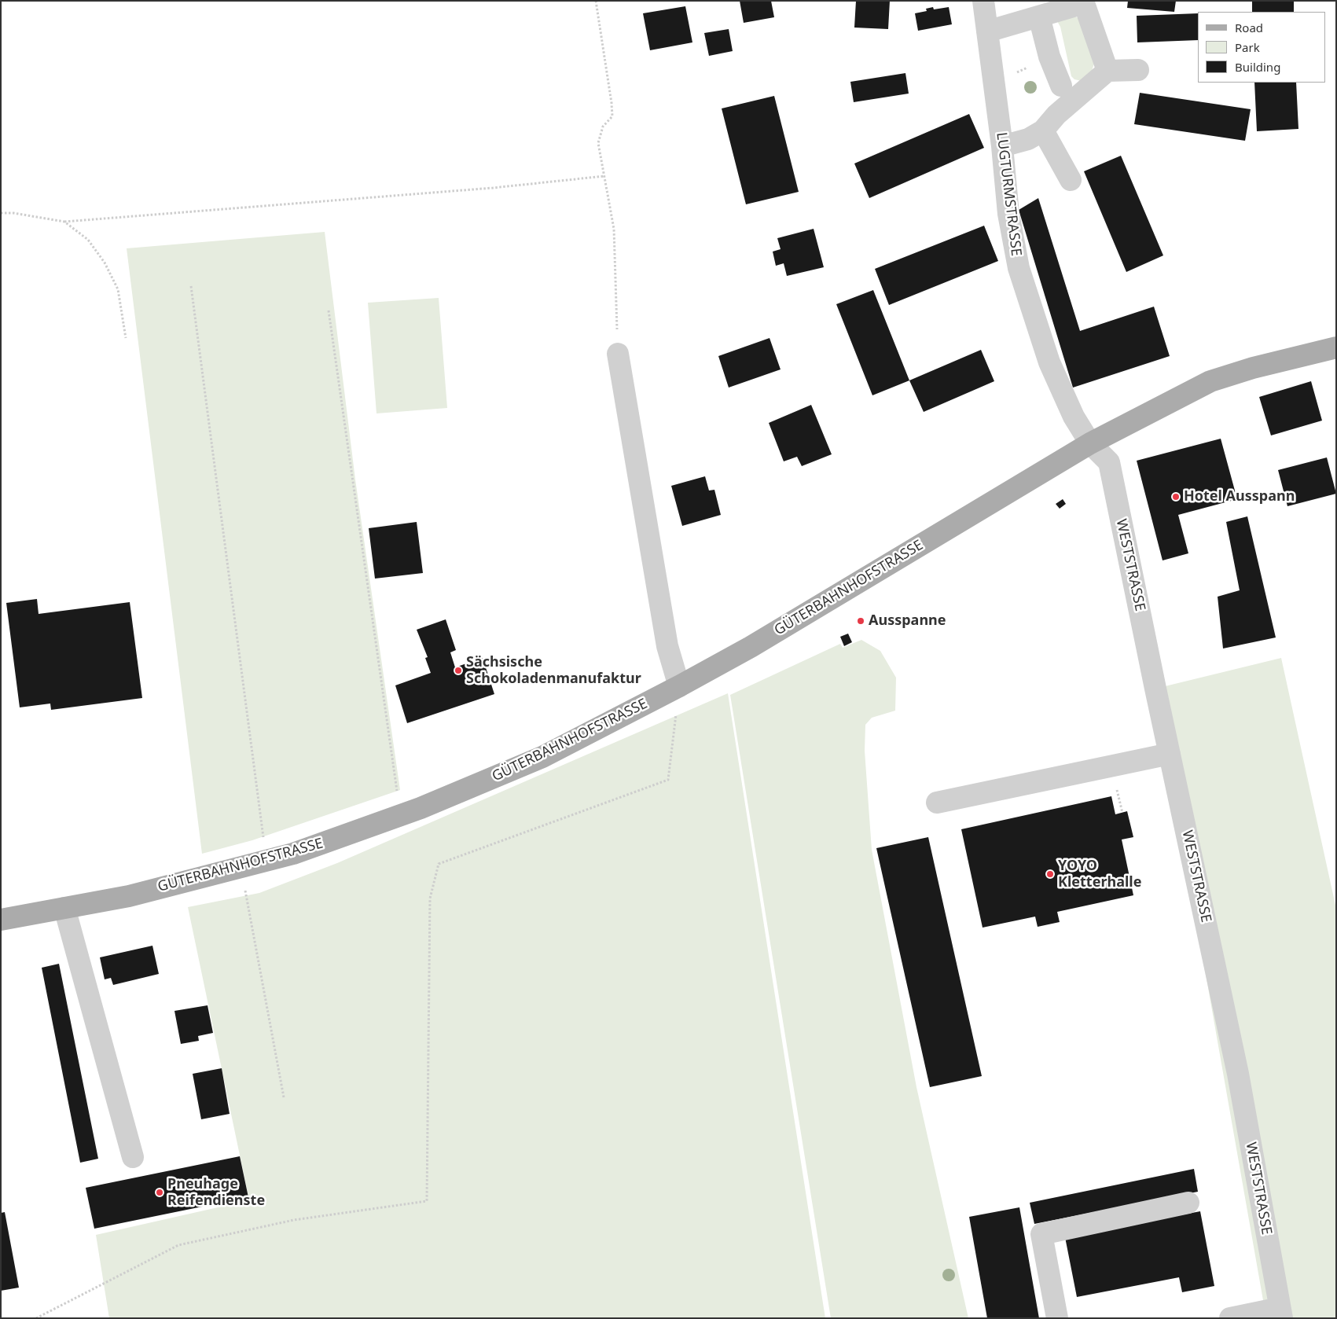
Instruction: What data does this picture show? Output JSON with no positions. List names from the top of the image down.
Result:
{
  "streets": {
    "main road": ["GÜTERBAHNHOFSTRASSE"],
    "street": ["LUGTURMSTRASSE", "WESTSTRASSE"]
  },
  "crossings": [
    ["LUGTURMSTRASSE", "WESTSTRASSE"],
    ["LUGTURMSTRASSE", "GÜTERBAHNHOFSTRASSE"],
    ["WESTSTRASSE", "GÜTERBAHNHOFSTRASSE"]
  ],
  "places": [
    "Hotel Ausspann",
    "Ausspanne",
    "Sächsische Schokoladenmanufaktur",
    "YOYO Kletterhalle",
    "Pneuhage Reifendienste"
  ],
  "legend": ["Road", "Park", "Building"]
}
